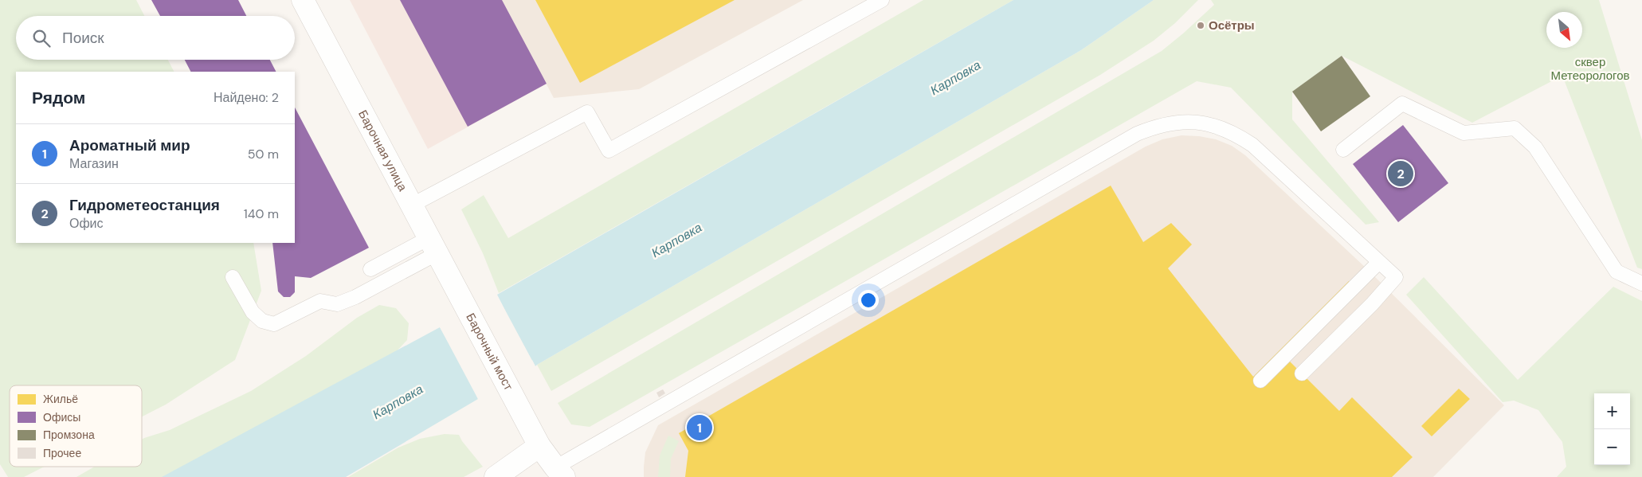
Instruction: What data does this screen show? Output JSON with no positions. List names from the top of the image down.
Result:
{
  "streets": {
    "street": ["Барочная улица", "Барочный мост"]
  },
  "crossings": [
    ["Барочная улица", "Барочный мост"]
  ],
  "water": ["Карповка"],
  "parks": ["сквер Метеорологов"],
  "places": ["Осётры"],
  "legend": [
    "Жильё",
    "Офисы",
    "Промзона",
    "Прочее"
  ],
  "north": "bottom right",
  "page": {
    "search": "Поиск",
    "heading": ["Рядом", "Найдено: 2"],
    "list": [
      {
        "mark": "1",
        "name": "Ароматный мир",
        "note": "Магазин",
        "value": "50 m"
      },
      {
        "mark": "2",
        "name": "Гидрометеостанция",
        "note": "Офис",
        "value": "140 m"
      }
    ],
    "pins": ["2", "1"],
    "map_buttons": ["+", "−"]
  }
}
